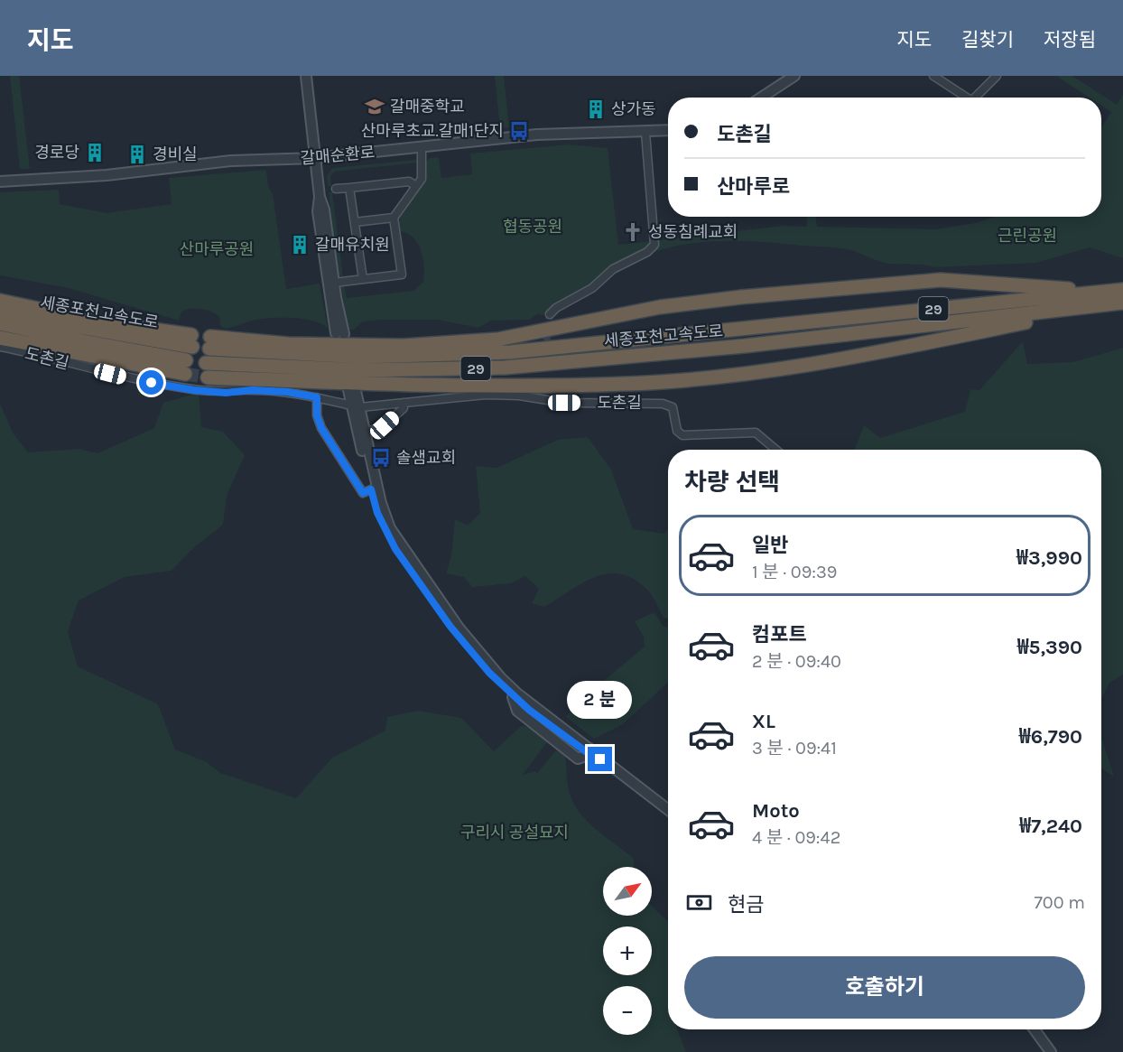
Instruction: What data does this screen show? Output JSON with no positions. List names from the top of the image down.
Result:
{
  "streets": {
    "highway": ["29", "세종포천고속도로"],
    "street": ["갈매순환로", "도촌길"]
  },
  "parks": [
    "협동공원",
    "근린공원",
    "산마루공원",
    "구리시 공설묘지"
  ],
  "places": {
    "school or university": ["갈매중학교"],
    "building": [
      "상가동",
      "경로당",
      "경비실",
      "갈매유치원"
    ],
    "bus stop": ["산마루초교.갈매1단지", "솔샘교회"],
    "church": ["성동침례교회"]
  },
  "north": "top right",
  "page": {
    "header": "지도",
    "nav": ["지도", "길찾기", "저장됨"],
    "banner": ["도촌길", "산마루로"],
    "heading": "차량 선택",
    "list": [
      {
        "name": "일반",
        "note": "1 분 · 09:39",
        "value": "₩3,990"
      },
      {
        "name": "컴포트",
        "note": "2 분 · 09:40",
        "value": "₩5,390"
      },
      {
        "name": "XL",
        "note": "3 분 · 09:41",
        "value": "₩6,790"
      },
      {
        "name": "Moto",
        "note": "4 분 · 09:42",
        "value": "₩7,240"
      }
    ],
    "bubble": "2 분",
    "map_buttons": ["+", "−"],
    "pay": ["현금", "700 m"],
    "buttons": "호출하기"
  }
}
